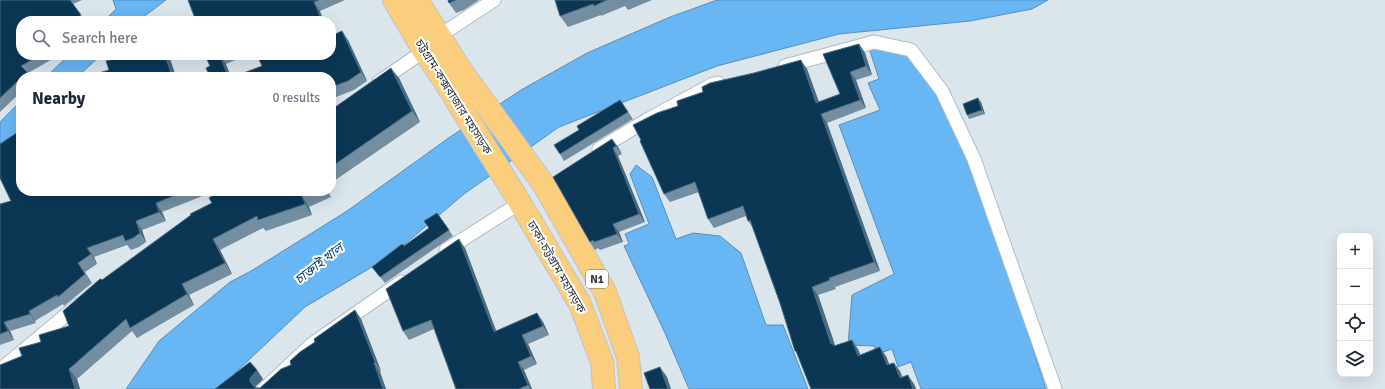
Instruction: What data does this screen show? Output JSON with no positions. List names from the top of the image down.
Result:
{
  "streets": {
    "highway": ["চট্টগ্রাম-কক্সবাজার মহাসড়ক", "ঢাকা-চট্টগ্রাম মহাসড়ক", "N1"]
  },
  "crossings": [
    ["চট্টগ্রাম-কক্সবাজার মহাসড়ক", "ঢাকা-চট্টগ্রাম মহাসড়ক"]
  ],
  "water": ["চাক্তাই খাল"],
  "page": {
    "search": "Search here",
    "heading": ["Nearby", "0 results"],
    "map_buttons": ["+", "−"]
  }
}
